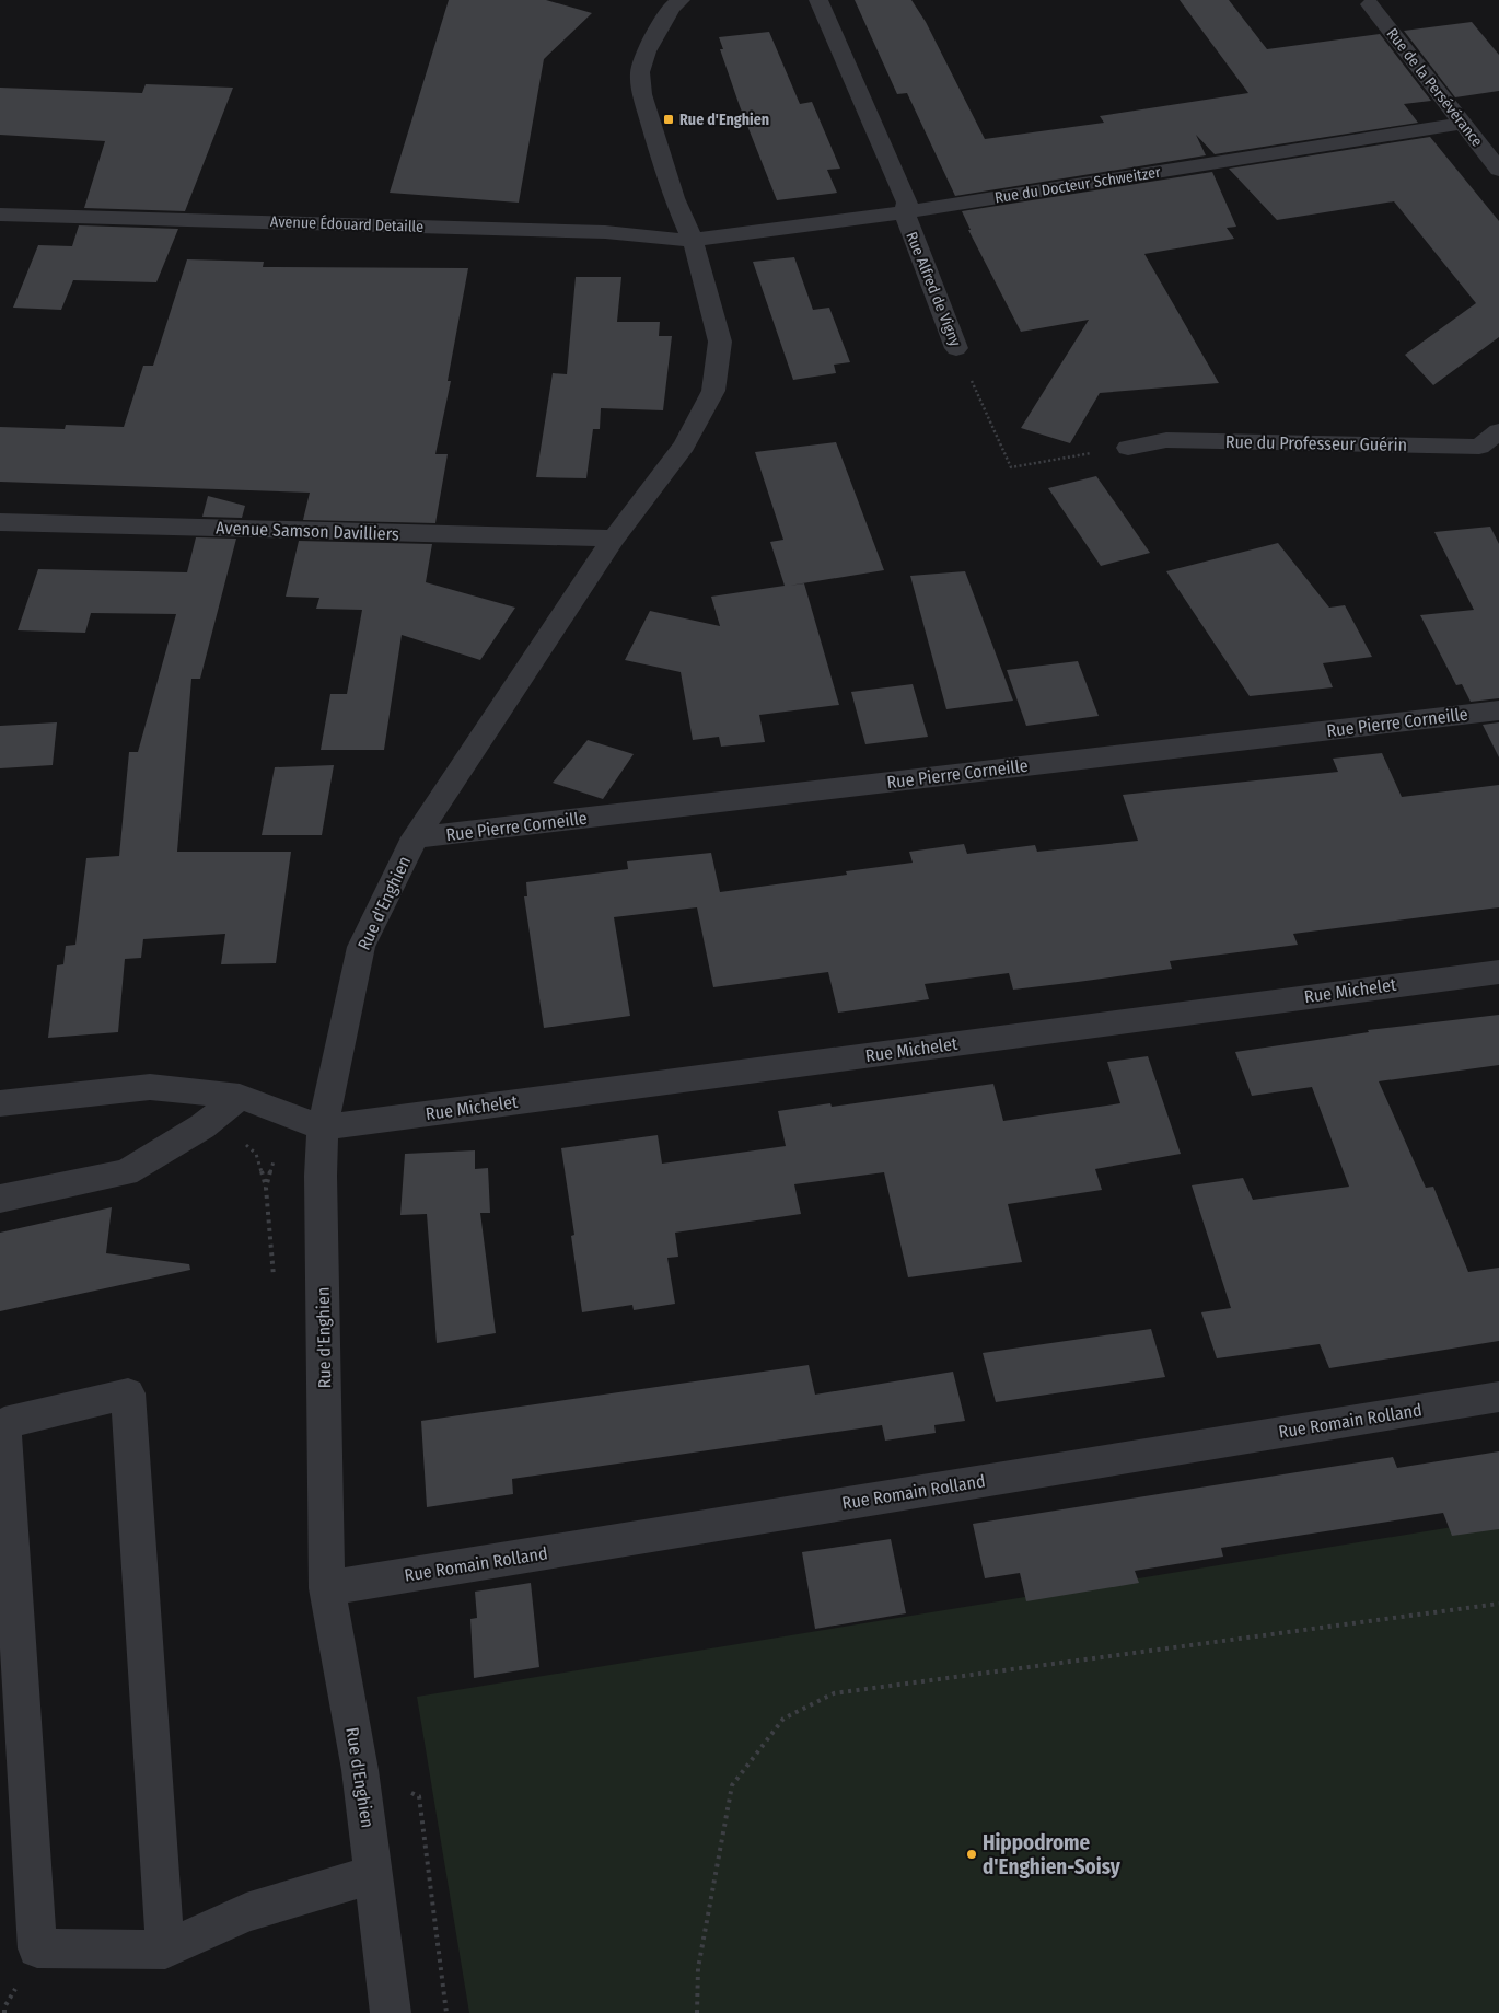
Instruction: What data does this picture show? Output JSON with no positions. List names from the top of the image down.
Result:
{
  "streets": {
    "street": [
      "Rue de la Persévérance",
      "Rue du Docteur Schweitzer",
      "Avenue Édouard Detaille",
      "Rue Alfred de Vigny",
      "Rue du Professeur Guérin",
      "Avenue Samson Davilliers",
      "Rue Pierre Corneille",
      "Rue d'Enghien",
      "Rue Michelet",
      "Rue Romain Rolland"
    ]
  },
  "crossings": [
    ["Rue de la Persévérance", "Rue du Docteur Schweitzer"],
    ["Rue du Docteur Schweitzer", "Avenue Édouard Detaille"],
    ["Rue du Docteur Schweitzer", "Rue Alfred de Vigny"],
    ["Rue du Docteur Schweitzer", "Rue d'Enghien"],
    ["Avenue Édouard Detaille", "Rue d'Enghien"],
    ["Rue Alfred de Vigny", "Rue du Professeur Guérin"],
    ["Avenue Samson Davilliers", "Rue d'Enghien"],
    ["Rue Pierre Corneille", "Rue d'Enghien"],
    ["Rue d'Enghien", "Rue Michelet"],
    ["Rue d'Enghien", "Rue Romain Rolland"]
  ],
  "places": {
    "transit": ["Rue d'Enghien"],
    "other": ["Hippodrome d'Enghien-Soisy"]
  }
}
